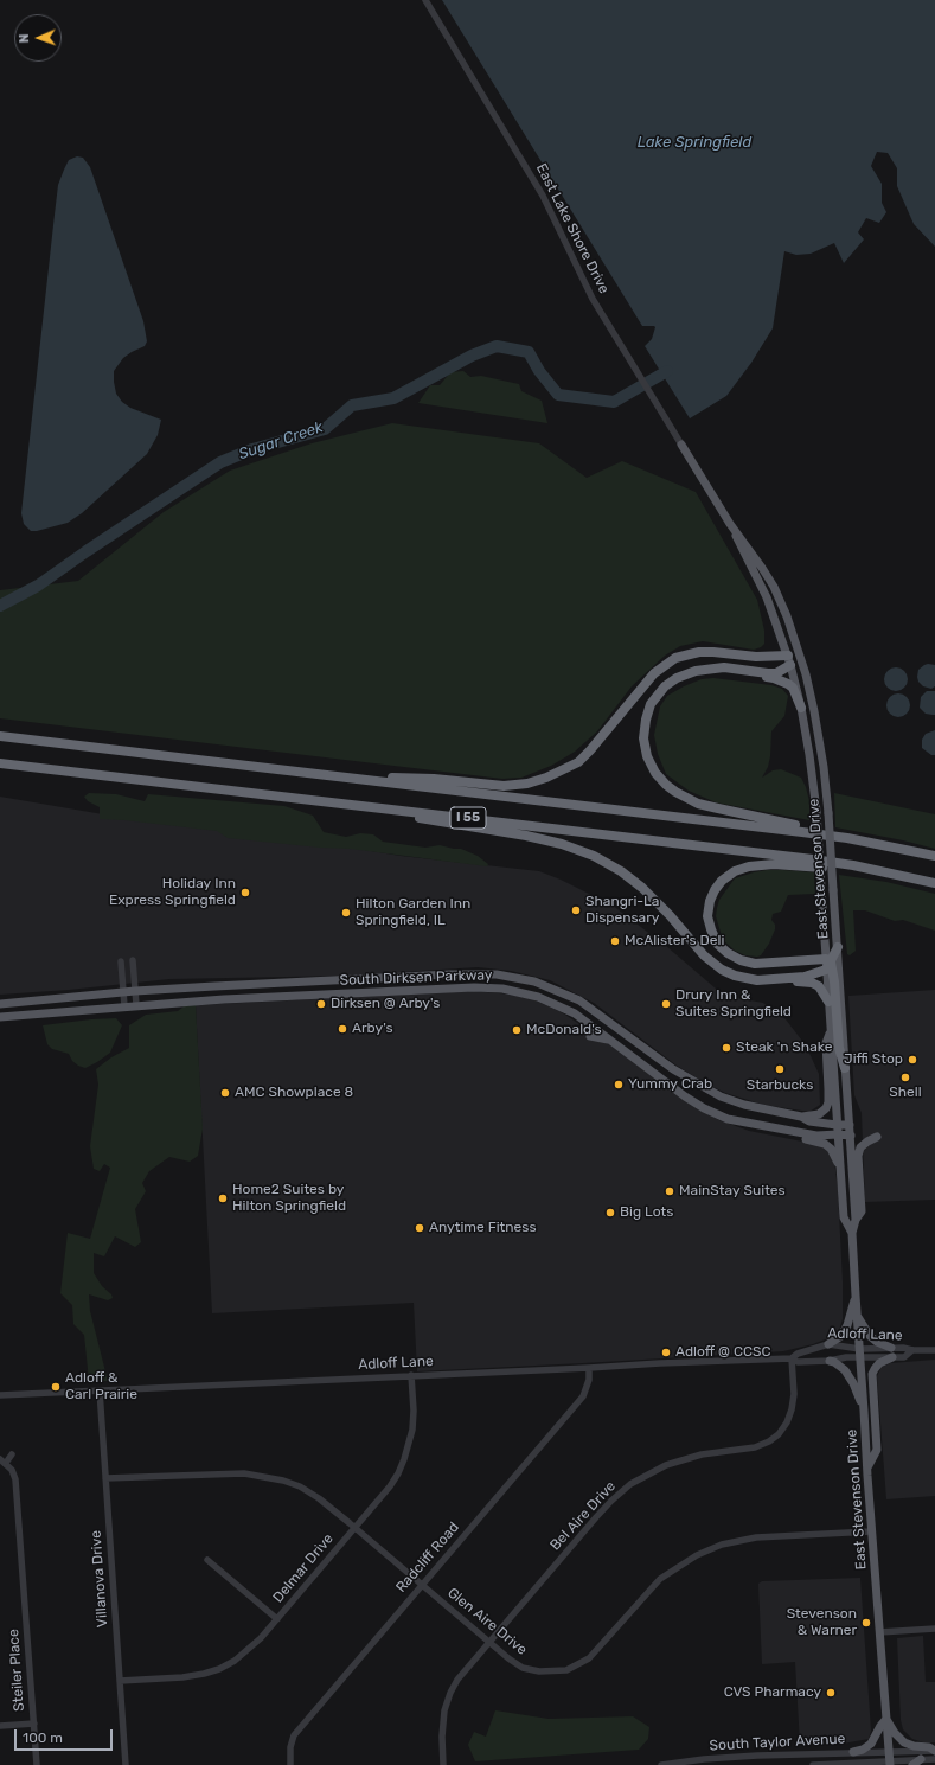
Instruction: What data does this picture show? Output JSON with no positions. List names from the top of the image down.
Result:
{
  "streets": {
    "highway": ["I 55"],
    "main road": ["East Stevenson Drive", "South Dirksen Parkway"],
    "street": [
      "East Lake Shore Drive",
      "Adloff Lane",
      "Bel Aire Drive",
      "Radcliff Road",
      "Delmar Drive",
      "Villanova Drive",
      "Glen Aire Drive",
      "Steiler Place",
      "South Taylor Avenue"
    ]
  },
  "crossings": [
    ["East Lake Shore Drive", "East Stevenson Drive"],
    ["East Stevenson Drive", "South Dirksen Parkway"],
    ["East Stevenson Drive", "Adloff Lane"],
    ["East Stevenson Drive", "Glen Aire Drive"],
    ["East Stevenson Drive", "South Taylor Avenue"],
    ["Adloff Lane", "Bel Aire Drive"],
    ["Adloff Lane", "Radcliff Road"],
    ["Adloff Lane", "Delmar Drive"],
    ["Adloff Lane", "Villanova Drive"],
    ["Bel Aire Drive", "Glen Aire Drive"],
    ["Radcliff Road", "Glen Aire Drive"],
    ["Delmar Drive", "Villanova Drive"],
    ["Delmar Drive", "Glen Aire Drive"],
    ["Villanova Drive", "Glen Aire Drive"]
  ],
  "water": ["Lake Springfield", "Sugar Creek"],
  "places": [
    "Holiday Inn Express Springfield",
    "Shangri-La Dispensary",
    "Hilton Garden Inn Springfield, IL",
    "McAlister's Deli",
    "Dirksen @ Arby's",
    "Drury Inn & Suites Springfield",
    "Arby's",
    "McDonald's",
    "Steak 'n Shake",
    "Jiffi Stop",
    "Starbucks",
    "Shell",
    "Yummy Crab",
    "AMC Showplace 8",
    "MainStay Suites",
    "Home2 Suites by Hilton Springfield",
    "Big Lots",
    "Anytime Fitness",
    "Adloff @ CCSC",
    "Adloff & Carl Prairie",
    "Stevenson & Warner",
    "CVS Pharmacy"
  ],
  "scale_bar": "100 m",
  "north": "left"
}
